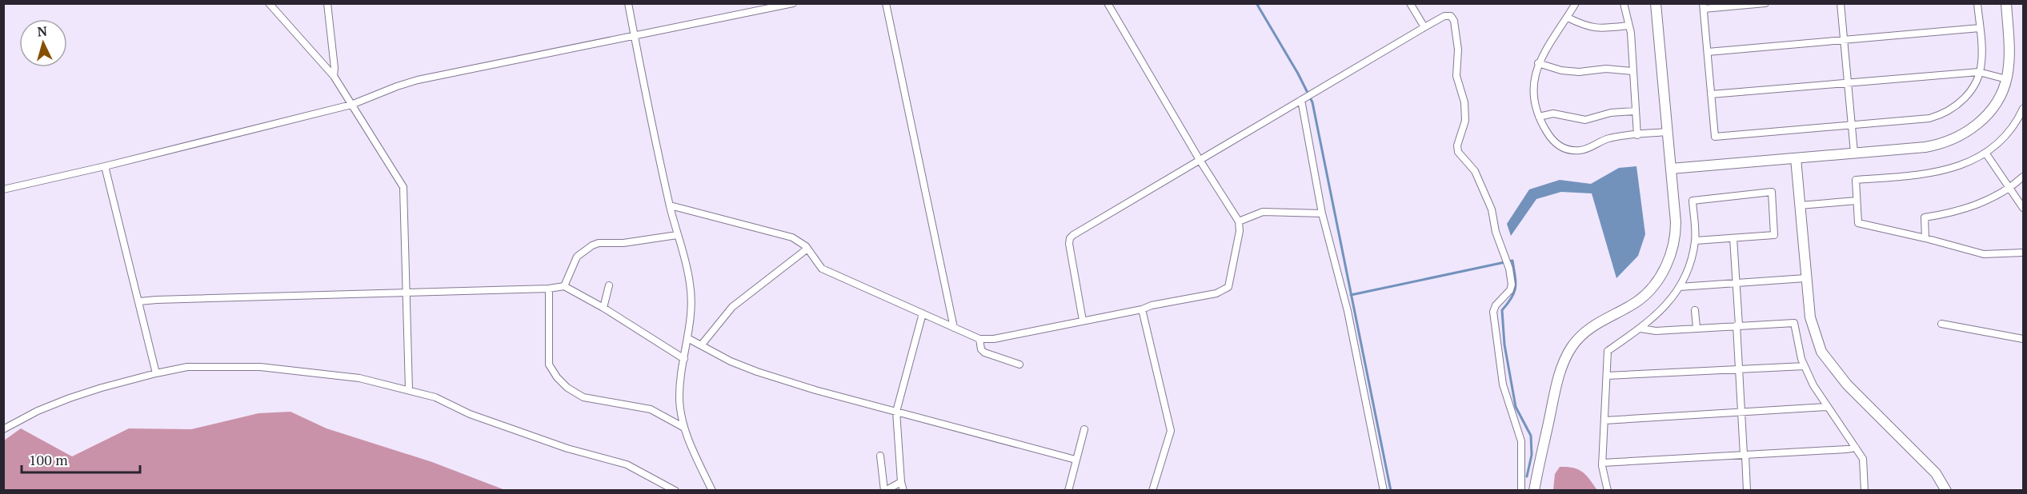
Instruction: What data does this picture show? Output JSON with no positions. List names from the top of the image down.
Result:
{
  "scale_bar": "100 m",
  "north": "top"
}
